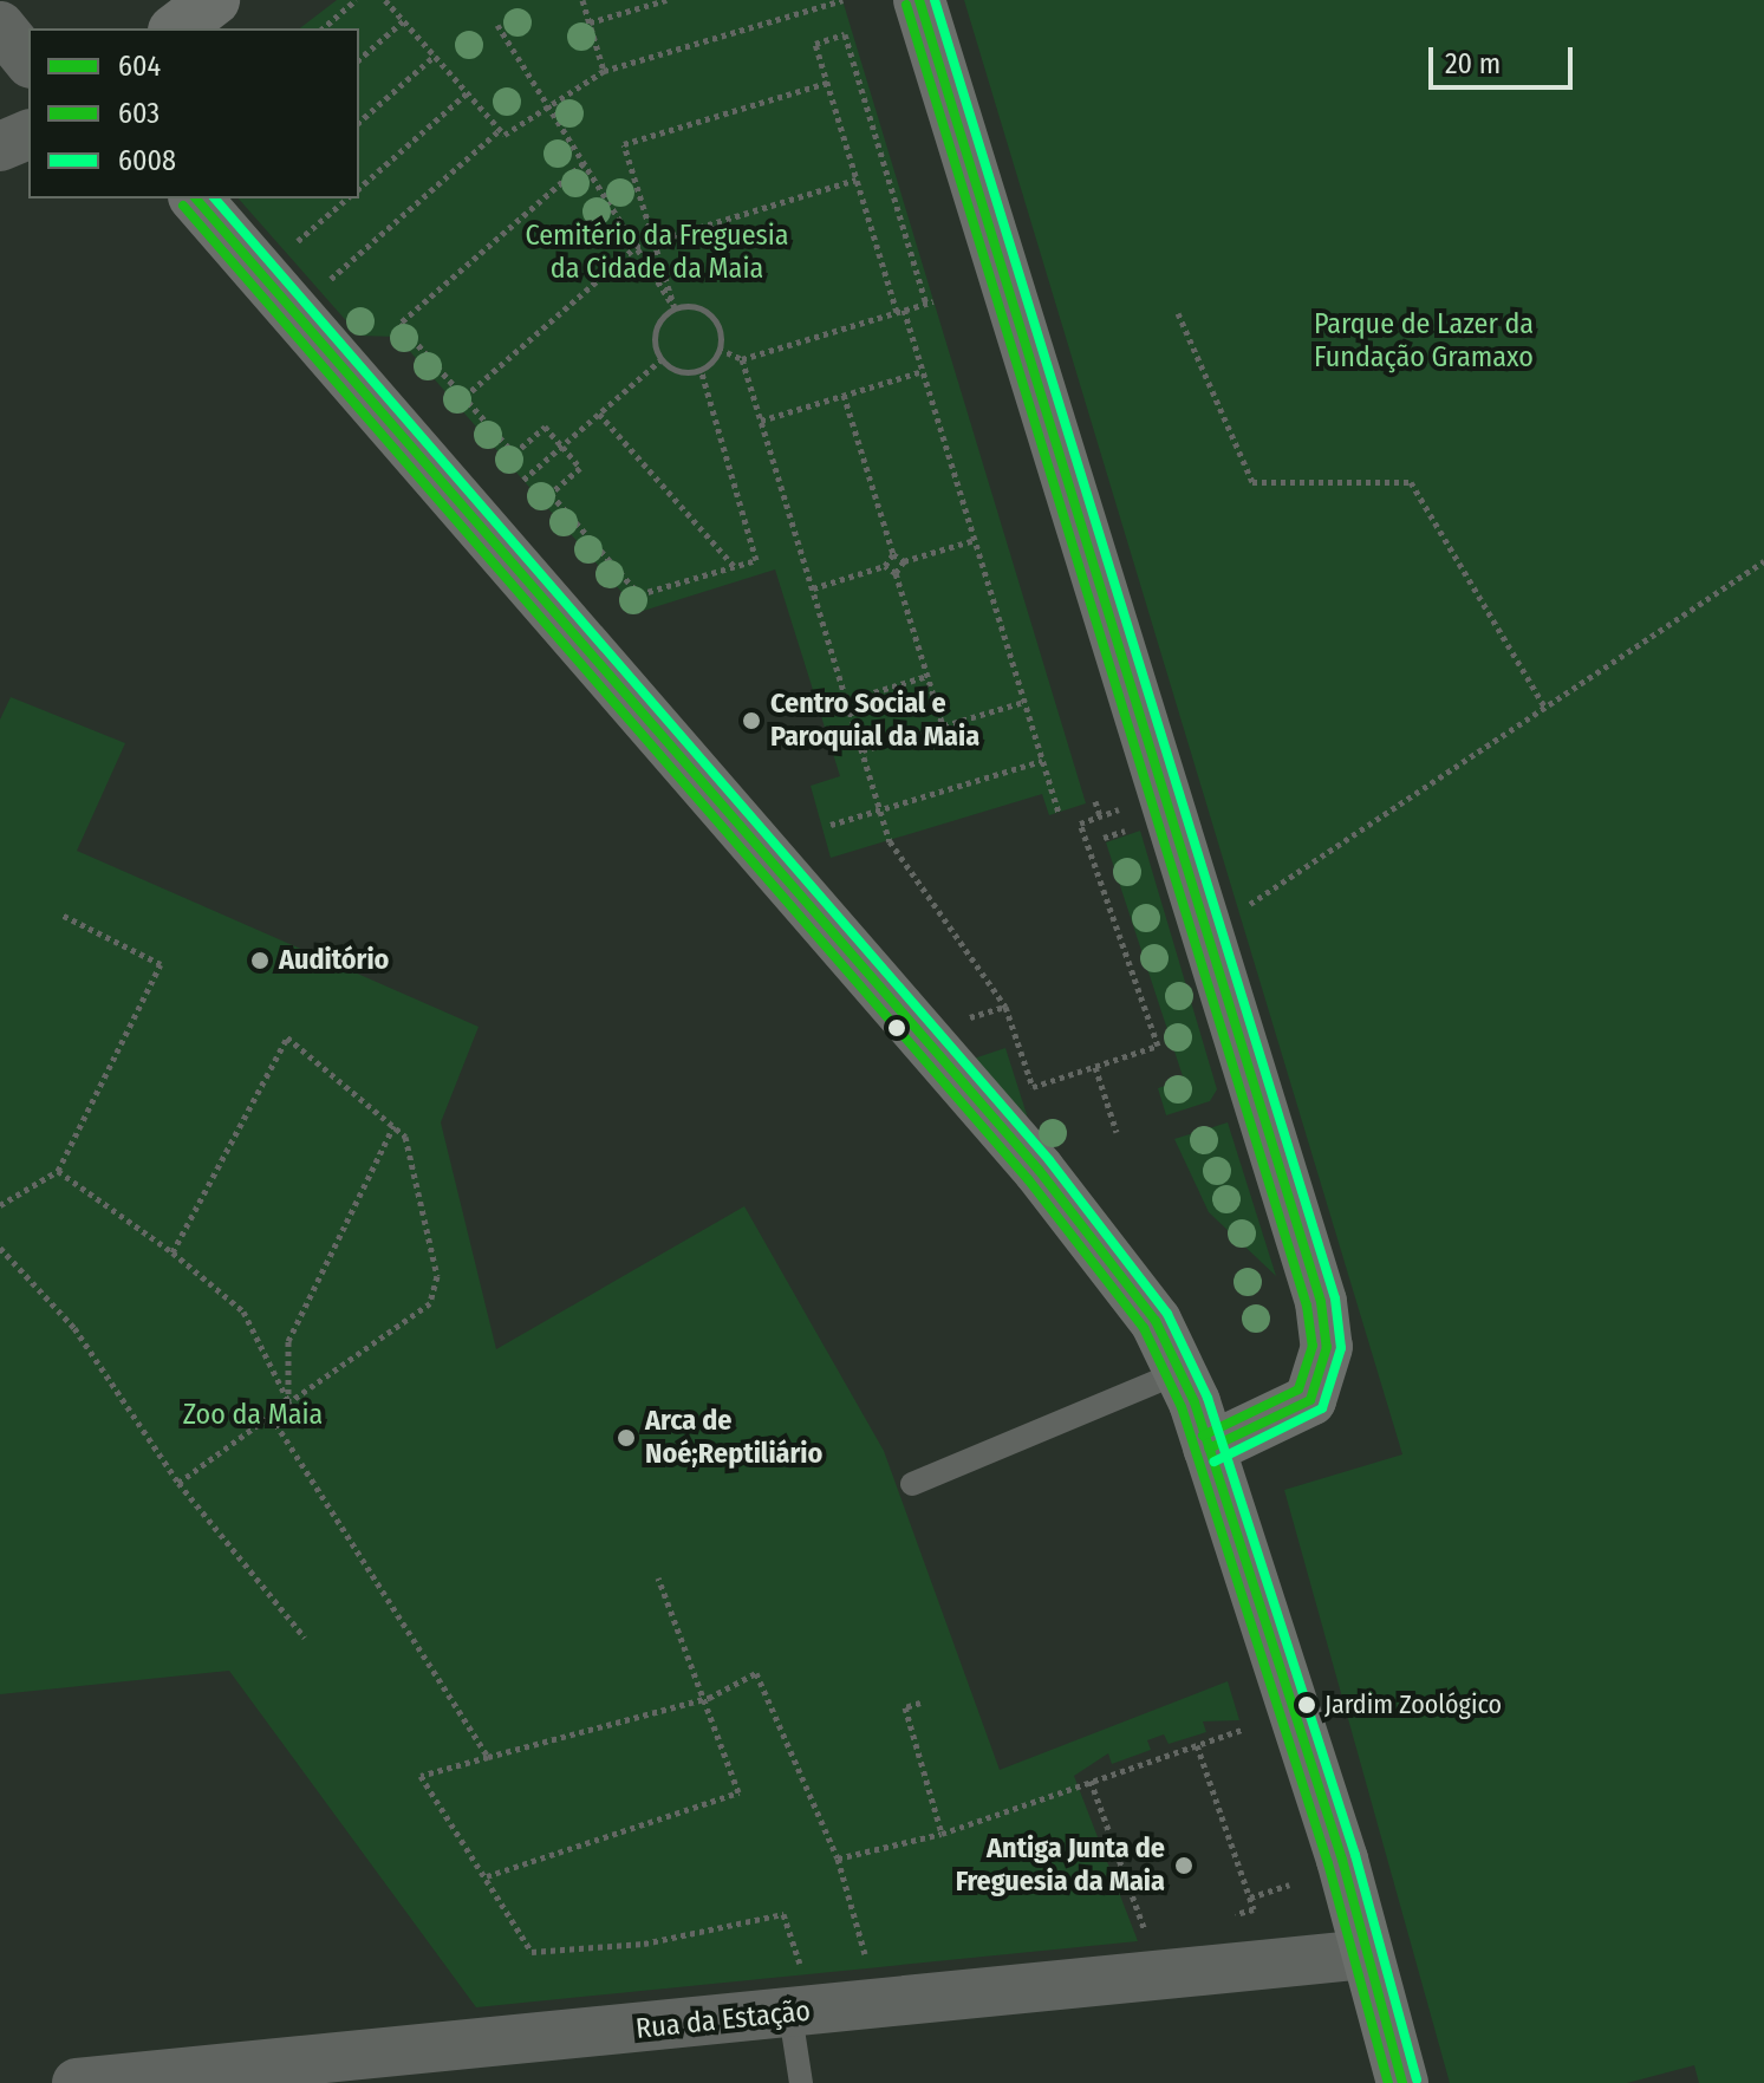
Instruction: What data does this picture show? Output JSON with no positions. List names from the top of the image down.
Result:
{
  "streets": {
    "street": ["Rua da Estação"]
  },
  "parks": ["Cemitério da Freguesia da Cidade da Maia", "Parque de Lazer da Fundação Gramaxo", "Zoo da Maia"],
  "places": [
    "Centro Social e Paroquial da Maia",
    "Auditório",
    "Arca de Noé;Reptiliário",
    "Jardim Zoológico",
    "Antiga Junta de Freguesia da Maia"
  ],
  "lines": ["transit line 604", "transit line 6008", "transit line 603"],
  "legend": ["604", "603", "6008"],
  "scale_bar": "20 m"
}
